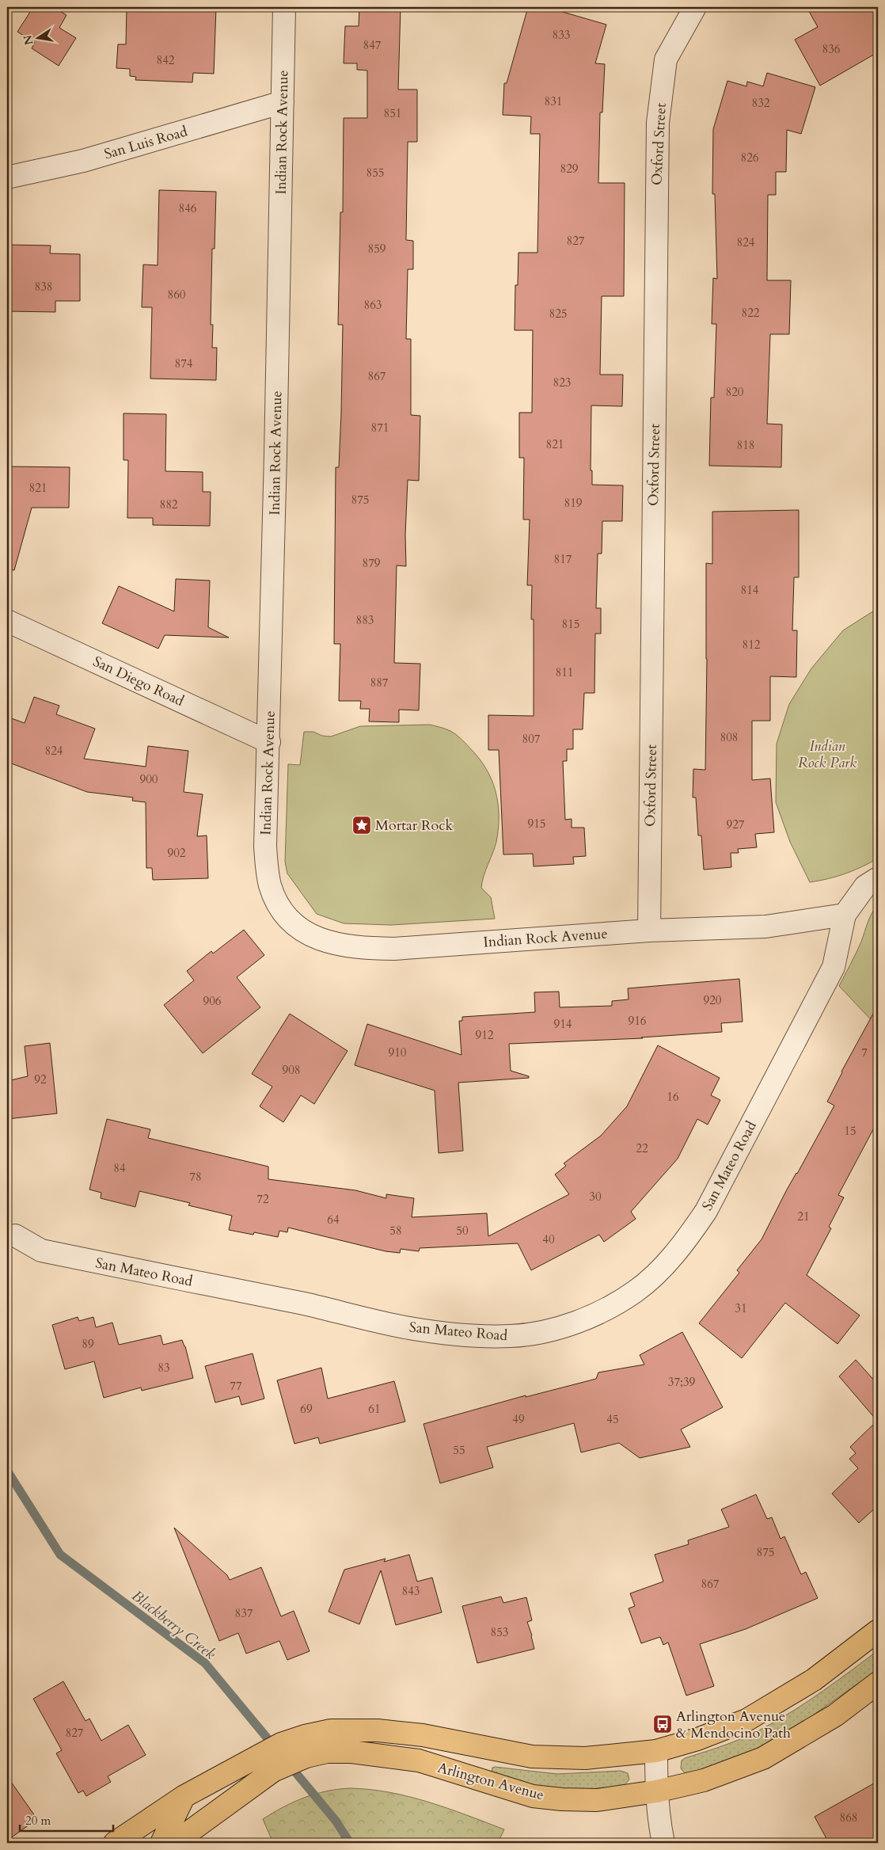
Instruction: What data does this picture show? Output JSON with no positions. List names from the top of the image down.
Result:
{
  "streets": {
    "main road": ["Arlington Avenue"],
    "street": [
      "Indian Rock Avenue",
      "San Luis Road",
      "Oxford Street",
      "San Diego Road",
      "San Mateo Road"
    ]
  },
  "crossings": [
    ["Indian Rock Avenue", "San Luis Road"],
    ["Indian Rock Avenue", "Oxford Street"],
    ["Indian Rock Avenue", "San Diego Road"],
    ["Indian Rock Avenue", "San Mateo Road"]
  ],
  "water": ["Blackberry Creek"],
  "parks": ["Indian Rock Park"],
  "places": {
    "place": ["Mortar Rock"],
    "bus stop": ["Arlington Avenue & Mendocino Path"]
  },
  "house_numbers": [
    "833",
    "847",
    "836",
    "842",
    "831",
    "832",
    "851",
    "826",
    "829",
    "855",
    "846",
    "827",
    "824",
    "859",
    "838",
    "860",
    "863",
    "822",
    "825",
    "874",
    "867",
    "823",
    "820",
    "871",
    "821",
    "818",
    "821",
    "875",
    "819",
    "882",
    "817",
    "879",
    "814",
    "883",
    "815",
    "812",
    "811",
    "887",
    "808",
    "807",
    "824",
    "900",
    "915",
    "927",
    "902",
    "920",
    "906",
    "916",
    "914",
    "912",
    "910",
    "7",
    "908",
    "92",
    "16",
    "15",
    "22",
    "84",
    "78",
    "30",
    "72",
    "21",
    "64",
    "58",
    "50",
    "40",
    "31",
    "89",
    "83",
    "37;39",
    "77",
    "69",
    "61",
    "49",
    "45",
    "55",
    "875",
    "867",
    "843",
    "837",
    "853",
    "827",
    "868"
  ],
  "scale_bar": "20 m",
  "north": "left"
}
